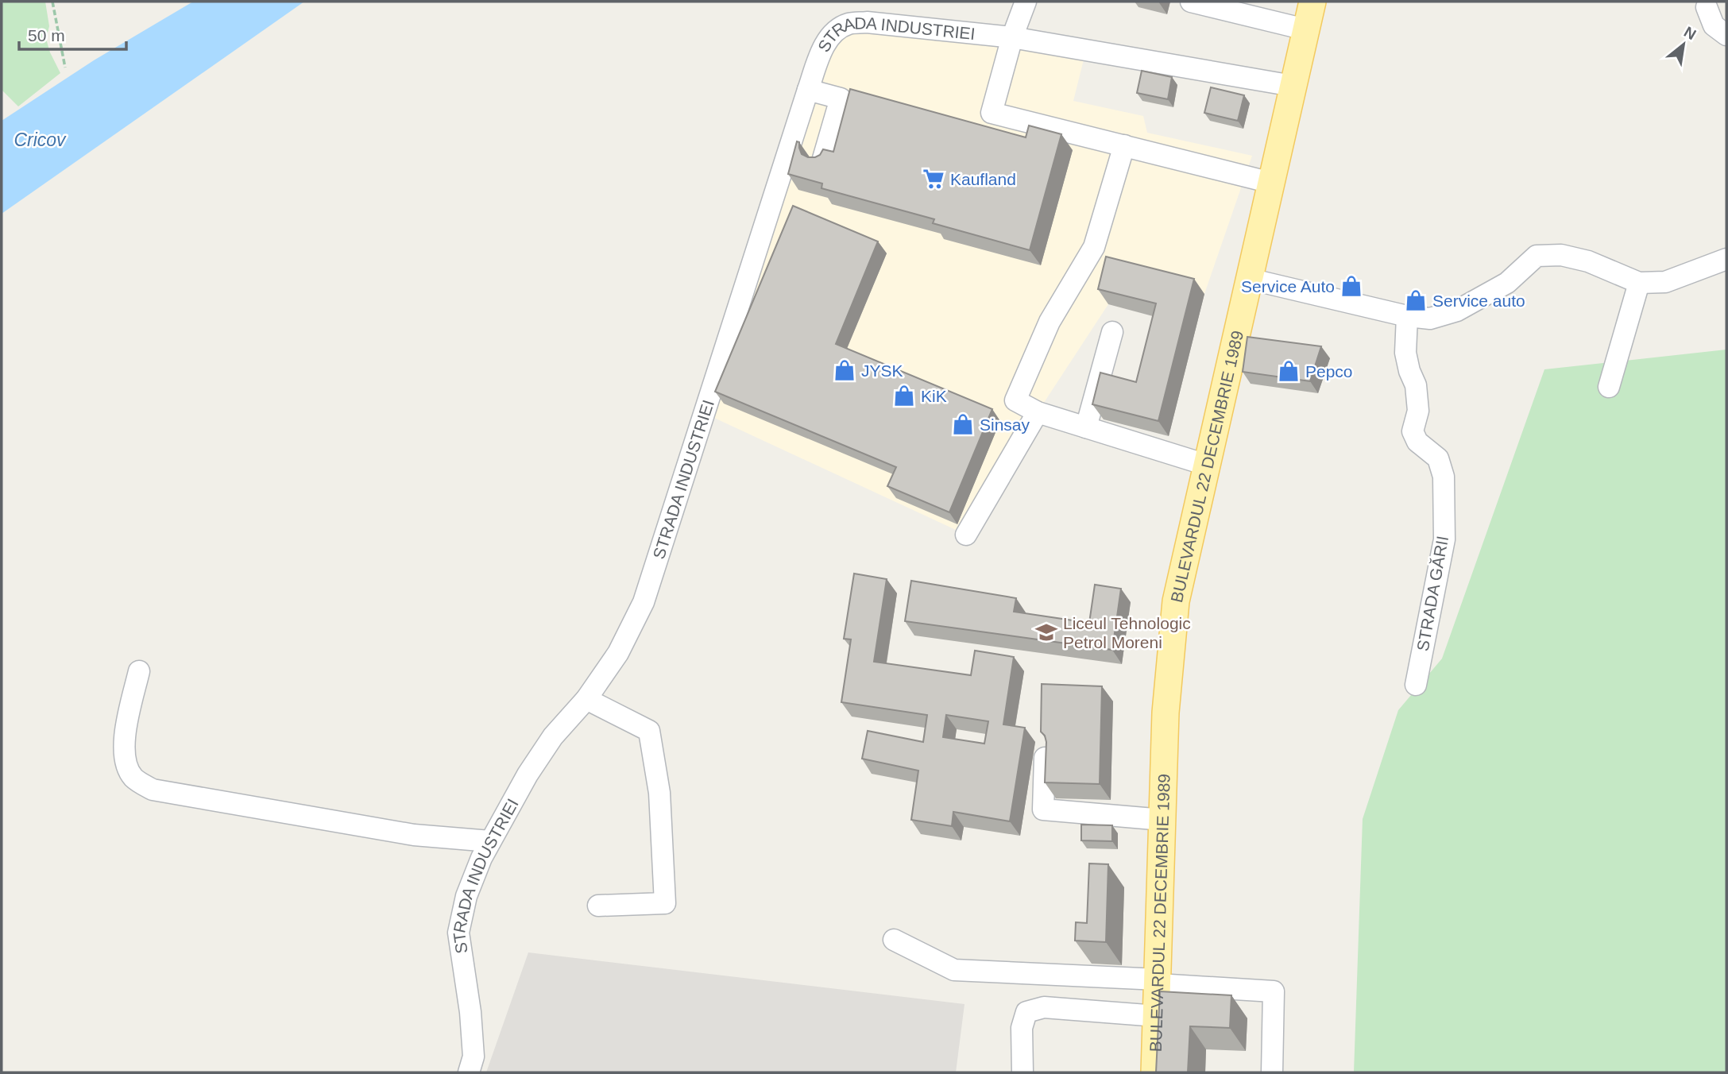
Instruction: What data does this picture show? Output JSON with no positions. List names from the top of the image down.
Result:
{
  "streets": {
    "main road": ["BULEVARDUL 22 DECEMBRIE 1989"],
    "street": ["STRADA INDUSTRIEI", "STRADA GĂRII"]
  },
  "crossings": [
    ["STRADA INDUSTRIEI", "BULEVARDUL 22 DECEMBRIE 1989"]
  ],
  "water": ["Cricov"],
  "places": {
    "supermarket": ["Kaufland"],
    "shop": [
      "Service Auto",
      "Service auto",
      "JYSK",
      "Pepco",
      "KiK",
      "Sinsay"
    ],
    "school or university": ["Liceul Tehnologic Petrol Moreni"]
  },
  "scale_bar": "50 m",
  "north": "top right"
}
